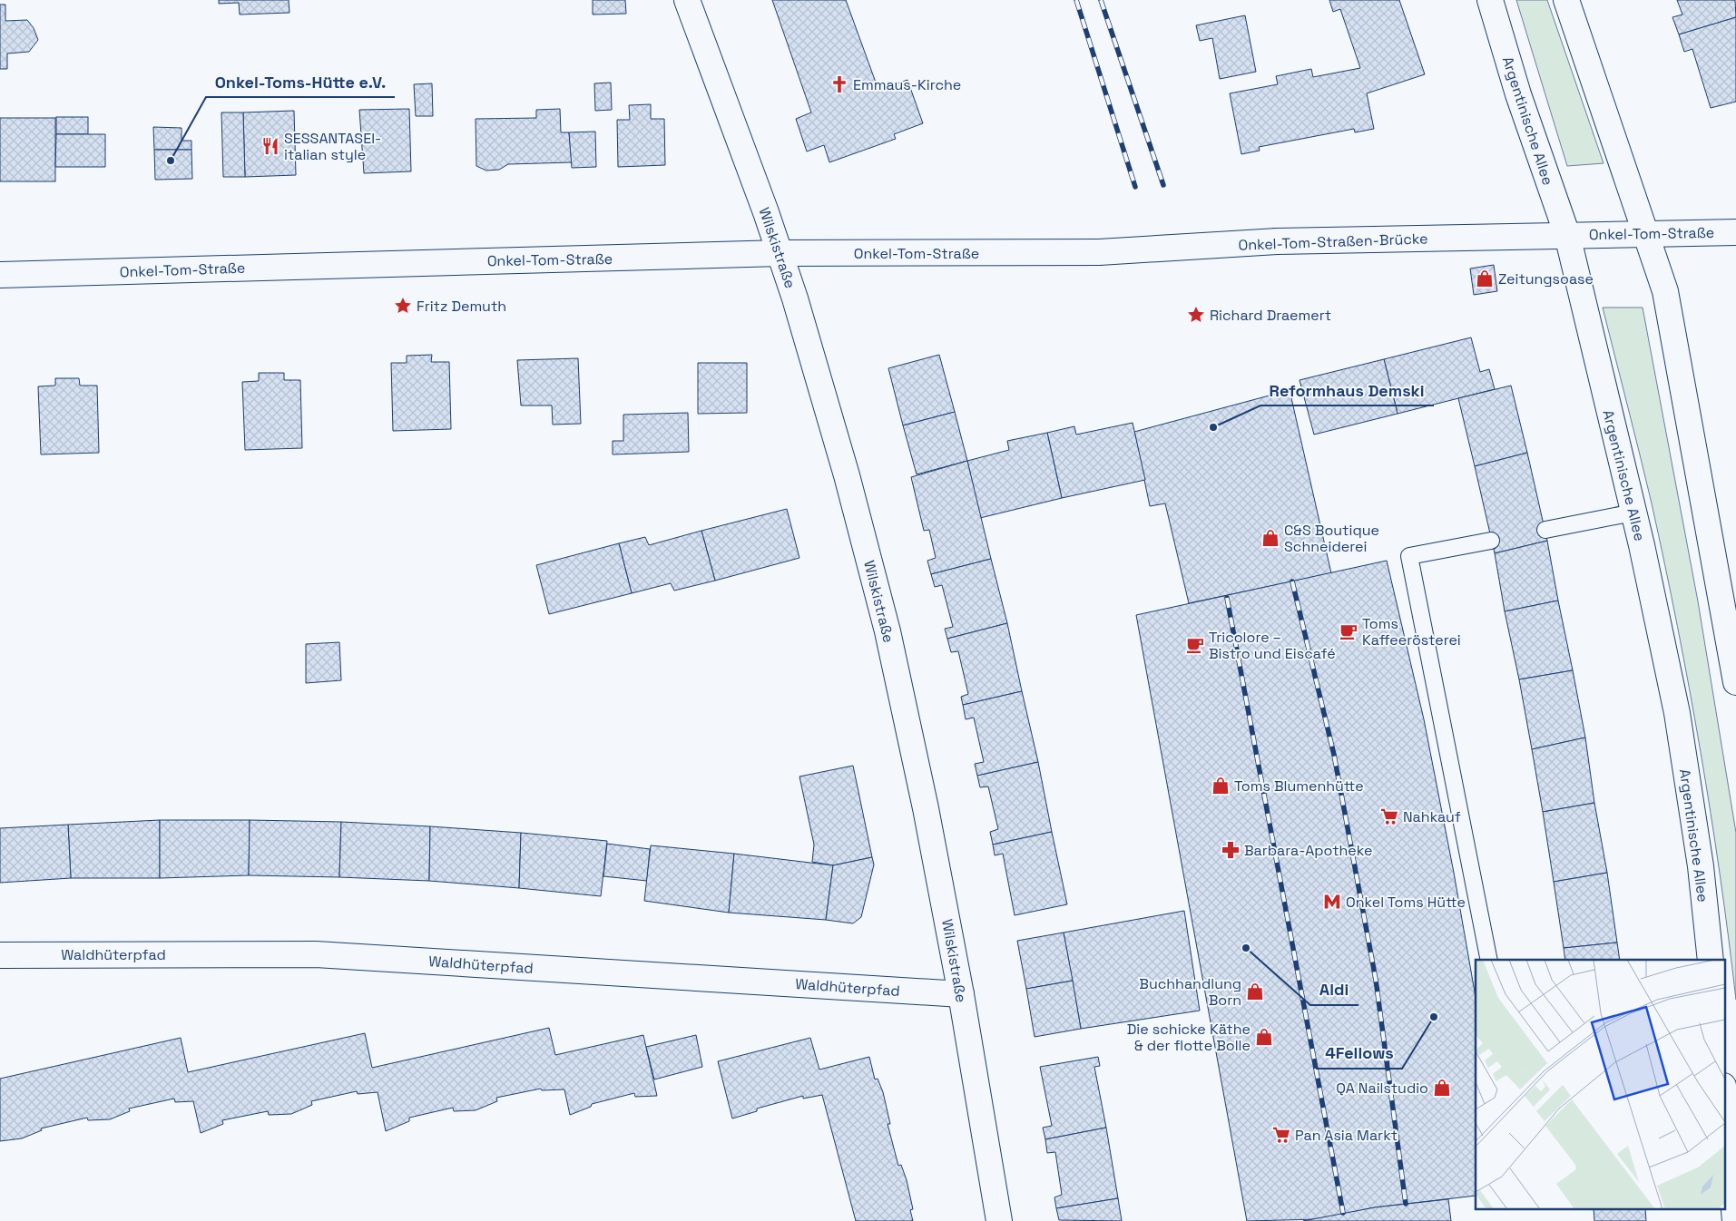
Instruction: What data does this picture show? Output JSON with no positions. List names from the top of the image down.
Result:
{
  "streets": {
    "main road": [
      "Argentinische Allee",
      "Onkel-Tom-Straße",
      "Onkel-Tom-Straßen-Brücke",
      "Wilskistraße",
      "Waldhüterpfad"
    ]
  },
  "crossings": [
    ["Argentinische Allee", "Onkel-Tom-Straße"],
    ["Argentinische Allee", "Onkel-Tom-Straßen-Brücke"],
    ["Onkel-Tom-Straße", "Onkel-Tom-Straßen-Brücke"],
    ["Onkel-Tom-Straße", "Wilskistraße"],
    ["Wilskistraße", "Waldhüterpfad"]
  ],
  "places": {
    "church": ["Emmaus-Kirche"],
    "restaurant": ["SESSANTASEI- italian style"],
    "other": [
      "Onkel-Toms-Hütte e.V.",
      "Reformhaus Demski",
      "Aldi",
      "4Fellows"
    ],
    "shop": [
      "Zeitungsoase",
      "C&S Boutique Schneiderei",
      "Toms Blumenhütte",
      "Buchhandlung Born",
      "Die schicke Käthe & der flotte Bolle",
      "QA Nailstudio"
    ],
    "place": ["Fritz Demuth", "Richard Draemert"],
    "cafe": ["Toms Kaffeerösterei", "Tricolore – Bistro und Eiscafé"],
    "supermarket": ["Nahkauf", "Pan Asia Markt"],
    "pharmacy": ["Barbara-Apotheke"],
    "metro station": ["Onkel Toms Hütte"]
  }
}
